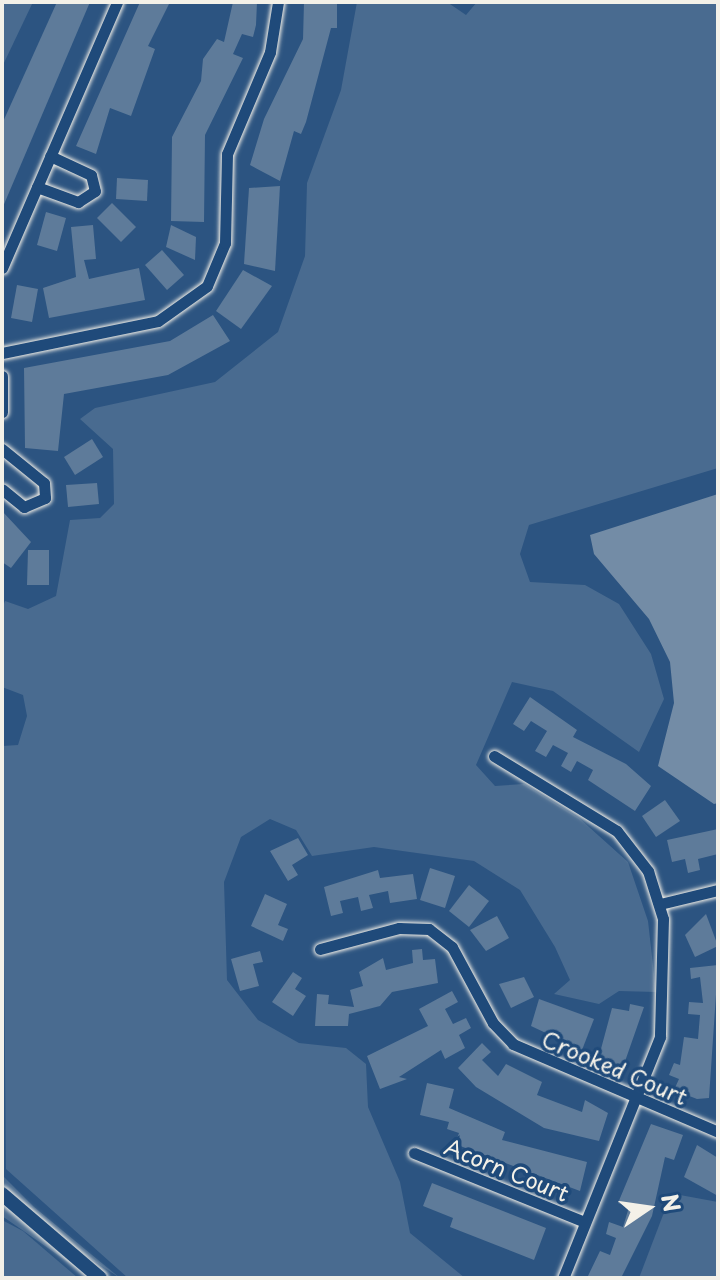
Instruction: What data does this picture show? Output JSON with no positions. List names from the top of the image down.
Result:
{
  "streets": {
    "street": ["Crooked Court", "Acorn Court"]
  },
  "north": "right"
}
